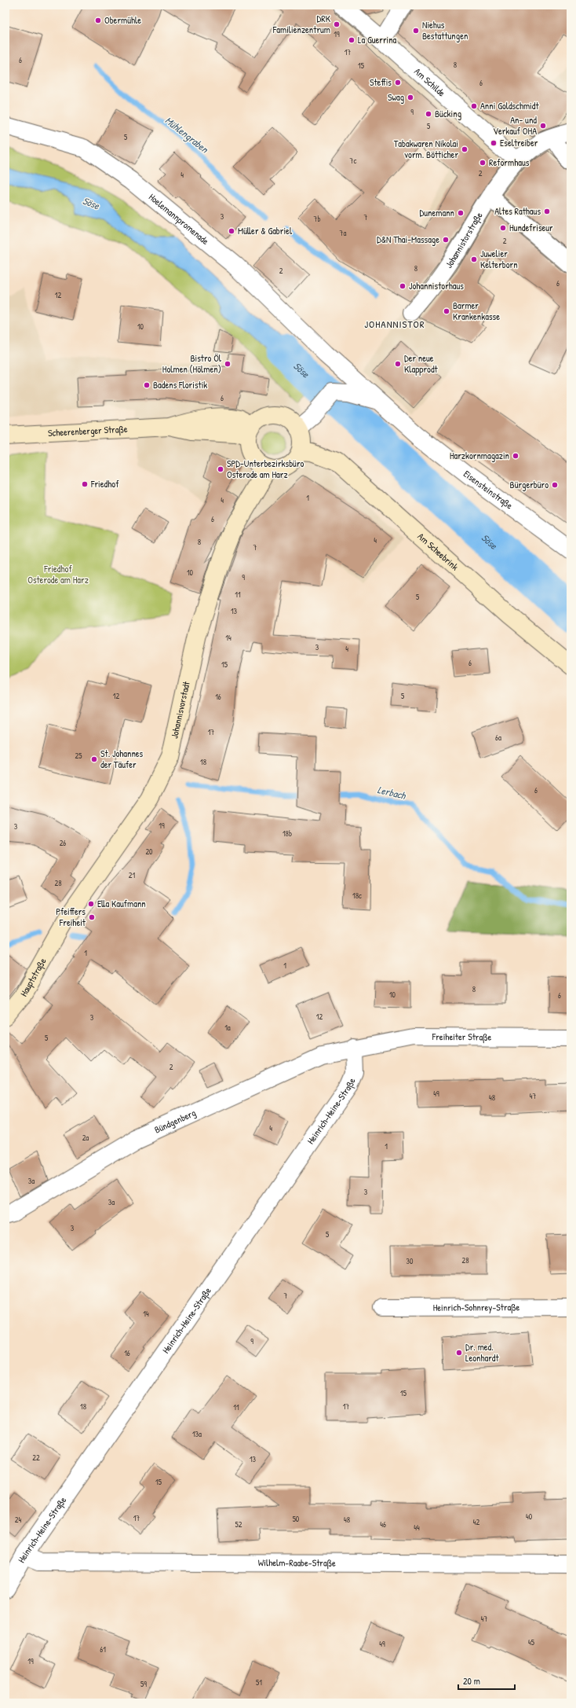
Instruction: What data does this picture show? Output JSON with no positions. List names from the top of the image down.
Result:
{
  "streets": {
    "main road": [
      "Scheerenberger Straße",
      "Am Scheebrink",
      "Johannisvorstadt",
      "Hauptstraße"
    ],
    "street": [
      "Am Schilde",
      "Hoelemannpromenade",
      "Johannistorstraße",
      "Eisensteinstraße",
      "Freiheiter Straße",
      "Heinrich-Heine-Straße",
      "Bündgenberg",
      "Heinrich-Sohnrey-Straße",
      "Wilhelm-Raabe-Straße"
    ]
  },
  "crossings": [
    ["Am Schilde", "Johannistorstraße"],
    ["Hoelemannpromenade", "Eisensteinstraße"],
    ["Scheerenberger Straße", "Am Scheebrink"],
    ["Scheerenberger Straße", "Johannisvorstadt"],
    ["Am Scheebrink", "Johannisvorstadt"],
    ["Johannisvorstadt", "Hauptstraße"],
    ["Freiheiter Straße", "Heinrich-Heine-Straße"],
    ["Freiheiter Straße", "Bündgenberg"],
    ["Heinrich-Heine-Straße", "Bündgenberg"],
    ["Heinrich-Heine-Straße", "Wilhelm-Raabe-Straße"]
  ],
  "districts": ["JOHANNISTOR"],
  "water": ["Mühlengraben", "Söse", "Lerbach"],
  "parks": ["Friedhof Osterode am Harz"],
  "places": [
    "Obermühle",
    "DRK Familienzentrum",
    "Niehus Bestattungen",
    "La Guerrina",
    "Steffis",
    "Swag",
    "Anni Goldschmidt",
    "Bücking",
    "An- und Verkauf OHA",
    "Eseltreiber",
    "Tabakwaren Nikolai vorm. Bötticher",
    "Reformhaus",
    "Altes Rathaus",
    "Dunemann",
    "Hundefriseur",
    "Müller & Gabriel",
    "D&N Thai-Massage",
    "Juwelier Kelterborn",
    "Johannistorhaus",
    "Barmer Krankenkasse",
    "Bistro Öl Holmen (Hölmen)",
    "Der neue Klapprodt",
    "Badens Floristik",
    "Harzkornmagazin",
    "SPD-Unterbezirksbüro Osterode am Harz",
    "Friedhof",
    "Bürgerbüro",
    "St. Johannes der Täufer",
    "Ella Kaufmann",
    "Pfeiffers Freiheit",
    "Dr. med. Leonhardt"
  ],
  "house_numbers": [
    "19",
    "17",
    "6",
    "8",
    "15",
    "6",
    "9",
    "5",
    "5",
    "7c",
    "2",
    "4",
    "3",
    "7",
    "7b",
    "7a",
    "2",
    "8",
    "2",
    "6",
    "12",
    "10",
    "6",
    "1",
    "4",
    "6",
    "4",
    "8",
    "7",
    "10",
    "9",
    "11",
    "5",
    "13",
    "14",
    "3",
    "4",
    "6",
    "15",
    "12",
    "5",
    "16",
    "17",
    "6a",
    "25",
    "18",
    "6",
    "19",
    "3",
    "18b",
    "26",
    "20",
    "21",
    "28",
    "18c",
    "1",
    "1",
    "8",
    "10",
    "6",
    "12",
    "3",
    "1a",
    "5",
    "2",
    "49",
    "47",
    "48",
    "4",
    "2a",
    "1",
    "3a",
    "3",
    "3a",
    "3",
    "5",
    "28",
    "30",
    "7",
    "14",
    "9",
    "16",
    "15",
    "18",
    "17",
    "11",
    "13a",
    "22",
    "13",
    "15",
    "40",
    "17",
    "50",
    "24",
    "48",
    "42",
    "52",
    "46",
    "44",
    "47",
    "45",
    "49",
    "61",
    "19",
    "51",
    "59"
  ],
  "scale_bar": "20 m"
}
